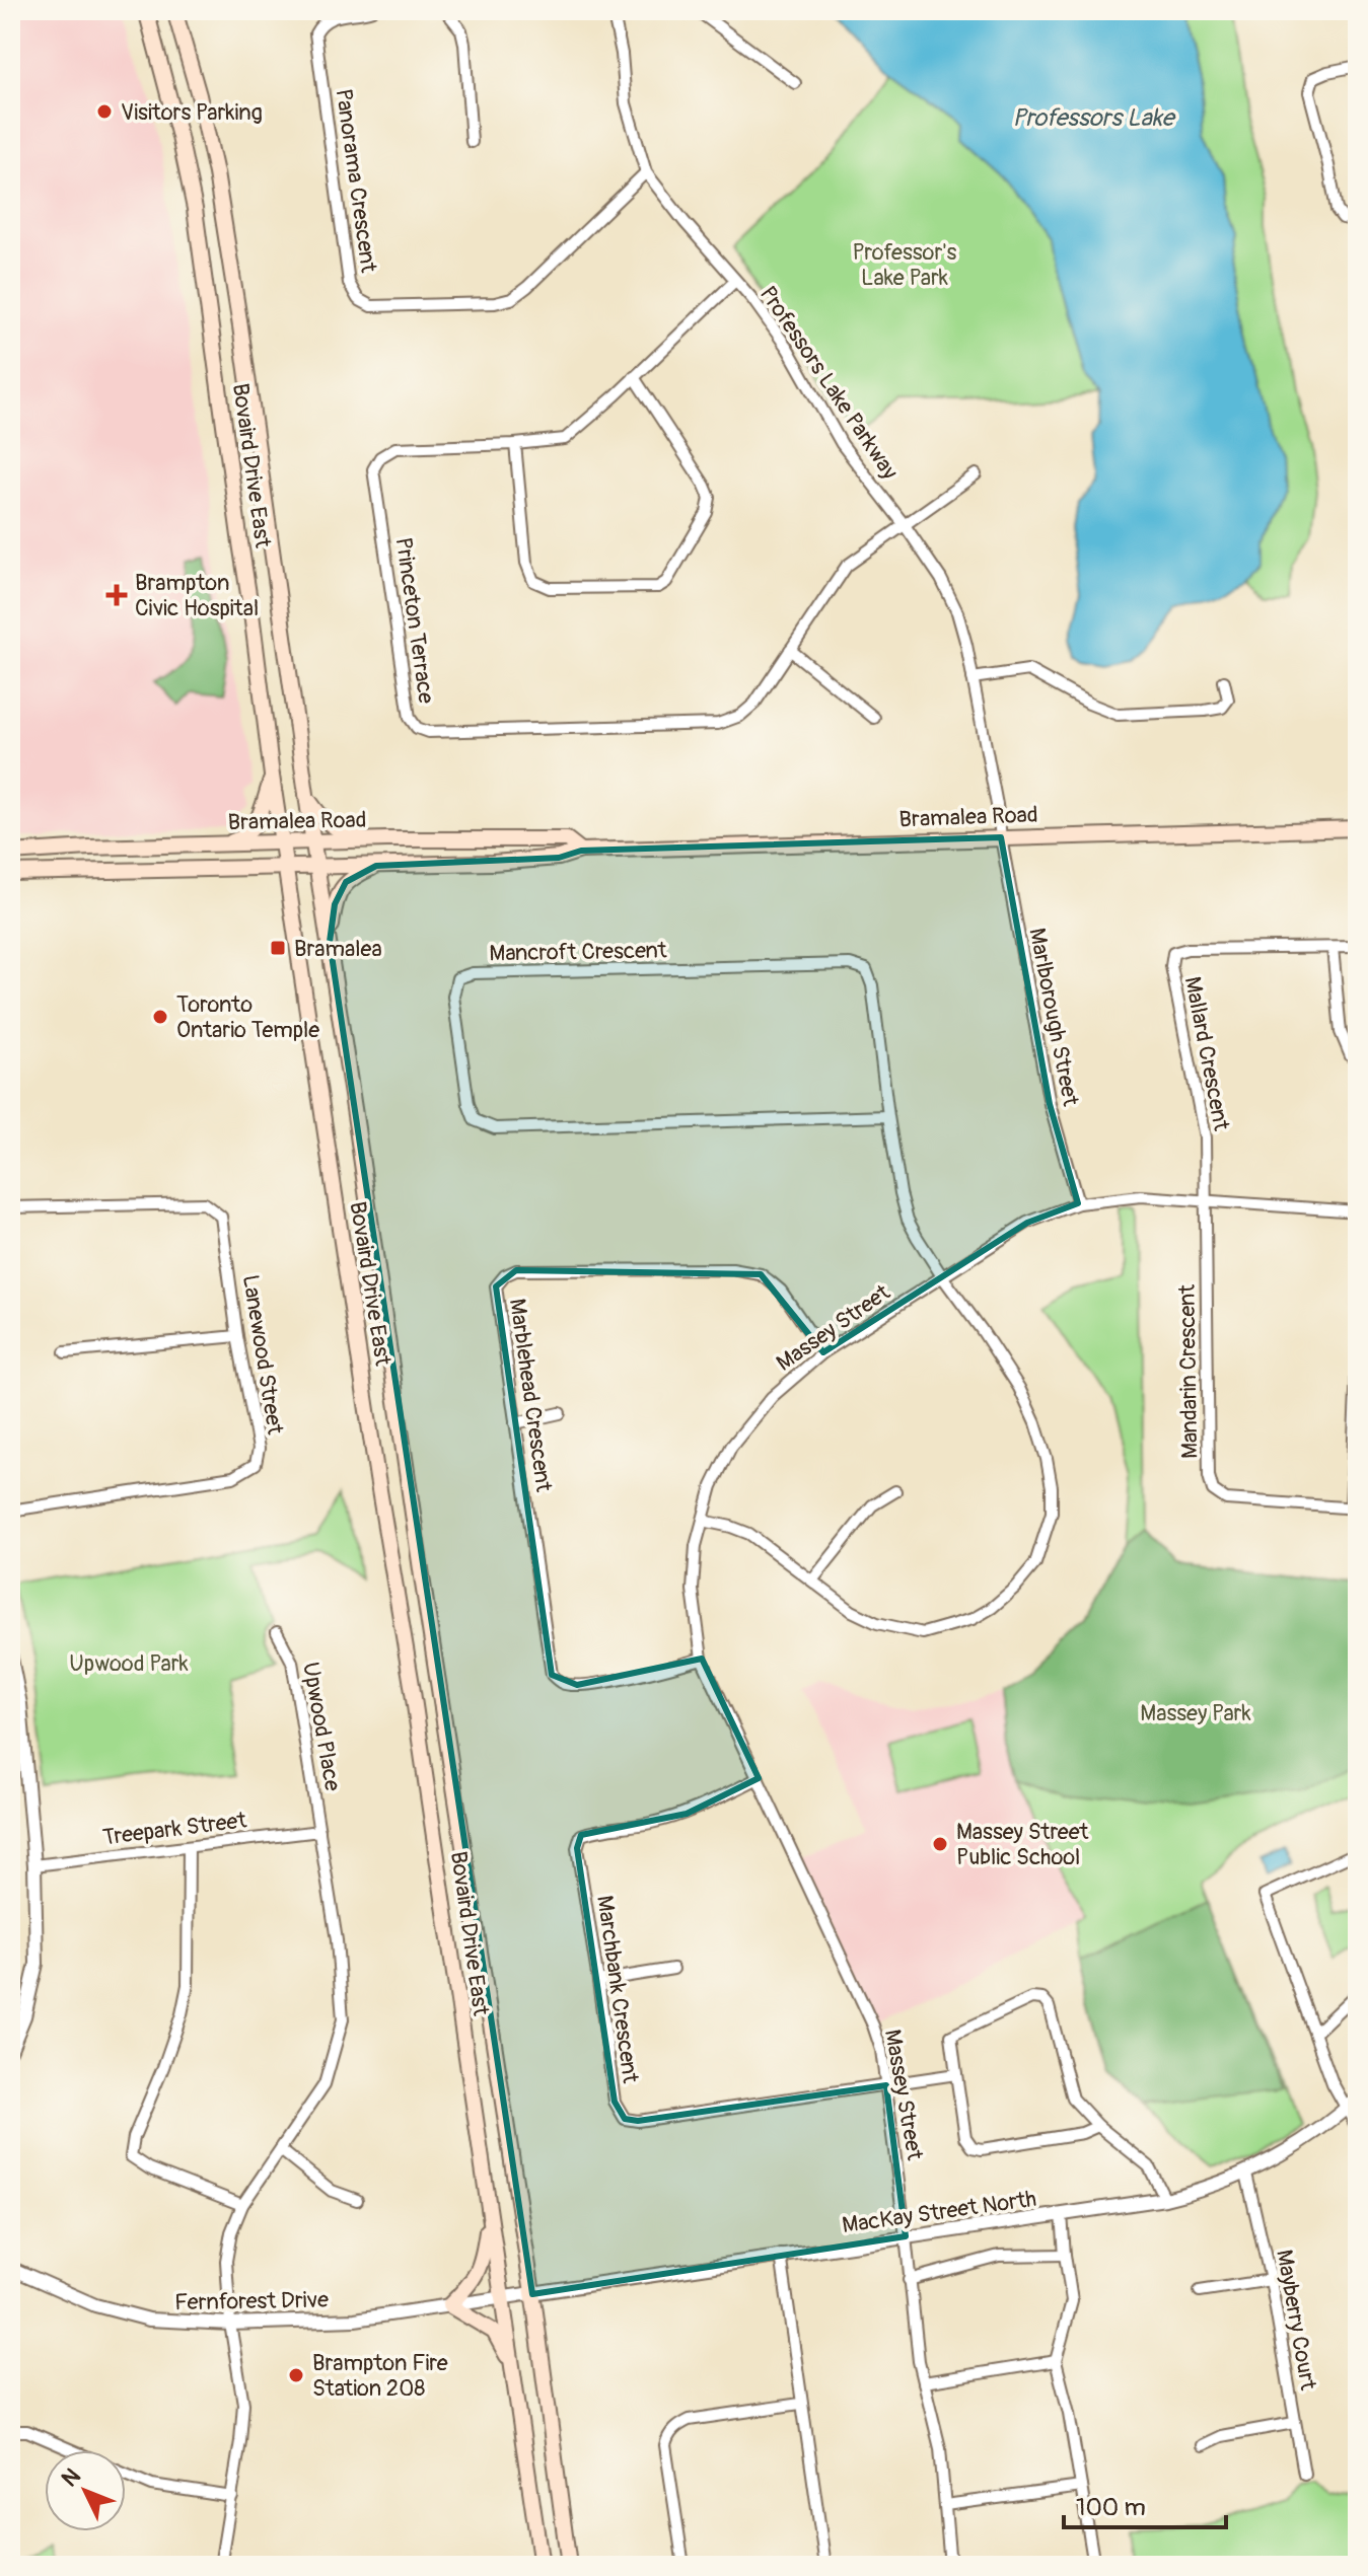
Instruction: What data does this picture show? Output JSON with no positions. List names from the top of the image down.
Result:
{
  "streets": {
    "main road": ["Bovaird Drive East", "Bramalea Road"],
    "street": [
      "Panorama Crescent",
      "Professors Lake Parkway",
      "Princeton Terrace",
      "Mancroft Crescent",
      "Marlborough Street",
      "Mallard Crescent",
      "Massey Street",
      "Lanewood Street",
      "Mandarin Crescent",
      "Marblehead Crescent",
      "Upwood Place",
      "Treepark Street",
      "Marchbank Crescent",
      "MacKay Street North",
      "Fernforest Drive",
      "Mayberry Court"
    ]
  },
  "crossings": [
    ["Panorama Crescent", "Professors Lake Parkway"],
    ["Professors Lake Parkway", "Princeton Terrace"],
    ["Professors Lake Parkway", "Bramalea Road"],
    ["Professors Lake Parkway", "Marlborough Street"],
    ["Bovaird Drive East", "Bramalea Road"],
    ["Bovaird Drive East", "MacKay Street North"],
    ["Bovaird Drive East", "Fernforest Drive"],
    ["Bramalea Road", "Marlborough Street"],
    ["Mancroft Crescent", "Massey Street"],
    ["Marlborough Street", "Massey Street"],
    ["Mallard Crescent", "Massey Street"],
    ["Mallard Crescent", "Mandarin Crescent"],
    ["Massey Street", "Mandarin Crescent"],
    ["Massey Street", "Marblehead Crescent"],
    ["Massey Street", "Marchbank Crescent"],
    ["Massey Street", "MacKay Street North"],
    ["Upwood Place", "Treepark Street"],
    ["Upwood Place", "Fernforest Drive"],
    ["MacKay Street North", "Fernforest Drive"],
    ["MacKay Street North", "Mayberry Court"]
  ],
  "water": ["Professors Lake"],
  "parks": ["Professor's Lake Park", "Upwood Park", "Massey Park"],
  "places": {
    "other": [
      "Visitors Parking",
      "Toronto Ontario Temple",
      "Massey Street Public School",
      "Brampton Fire Station 208"
    ],
    "health": ["Brampton Civic Hospital"],
    "transit": ["Bramalea"]
  },
  "scale_bar": "100 m",
  "north": "top left"
}
